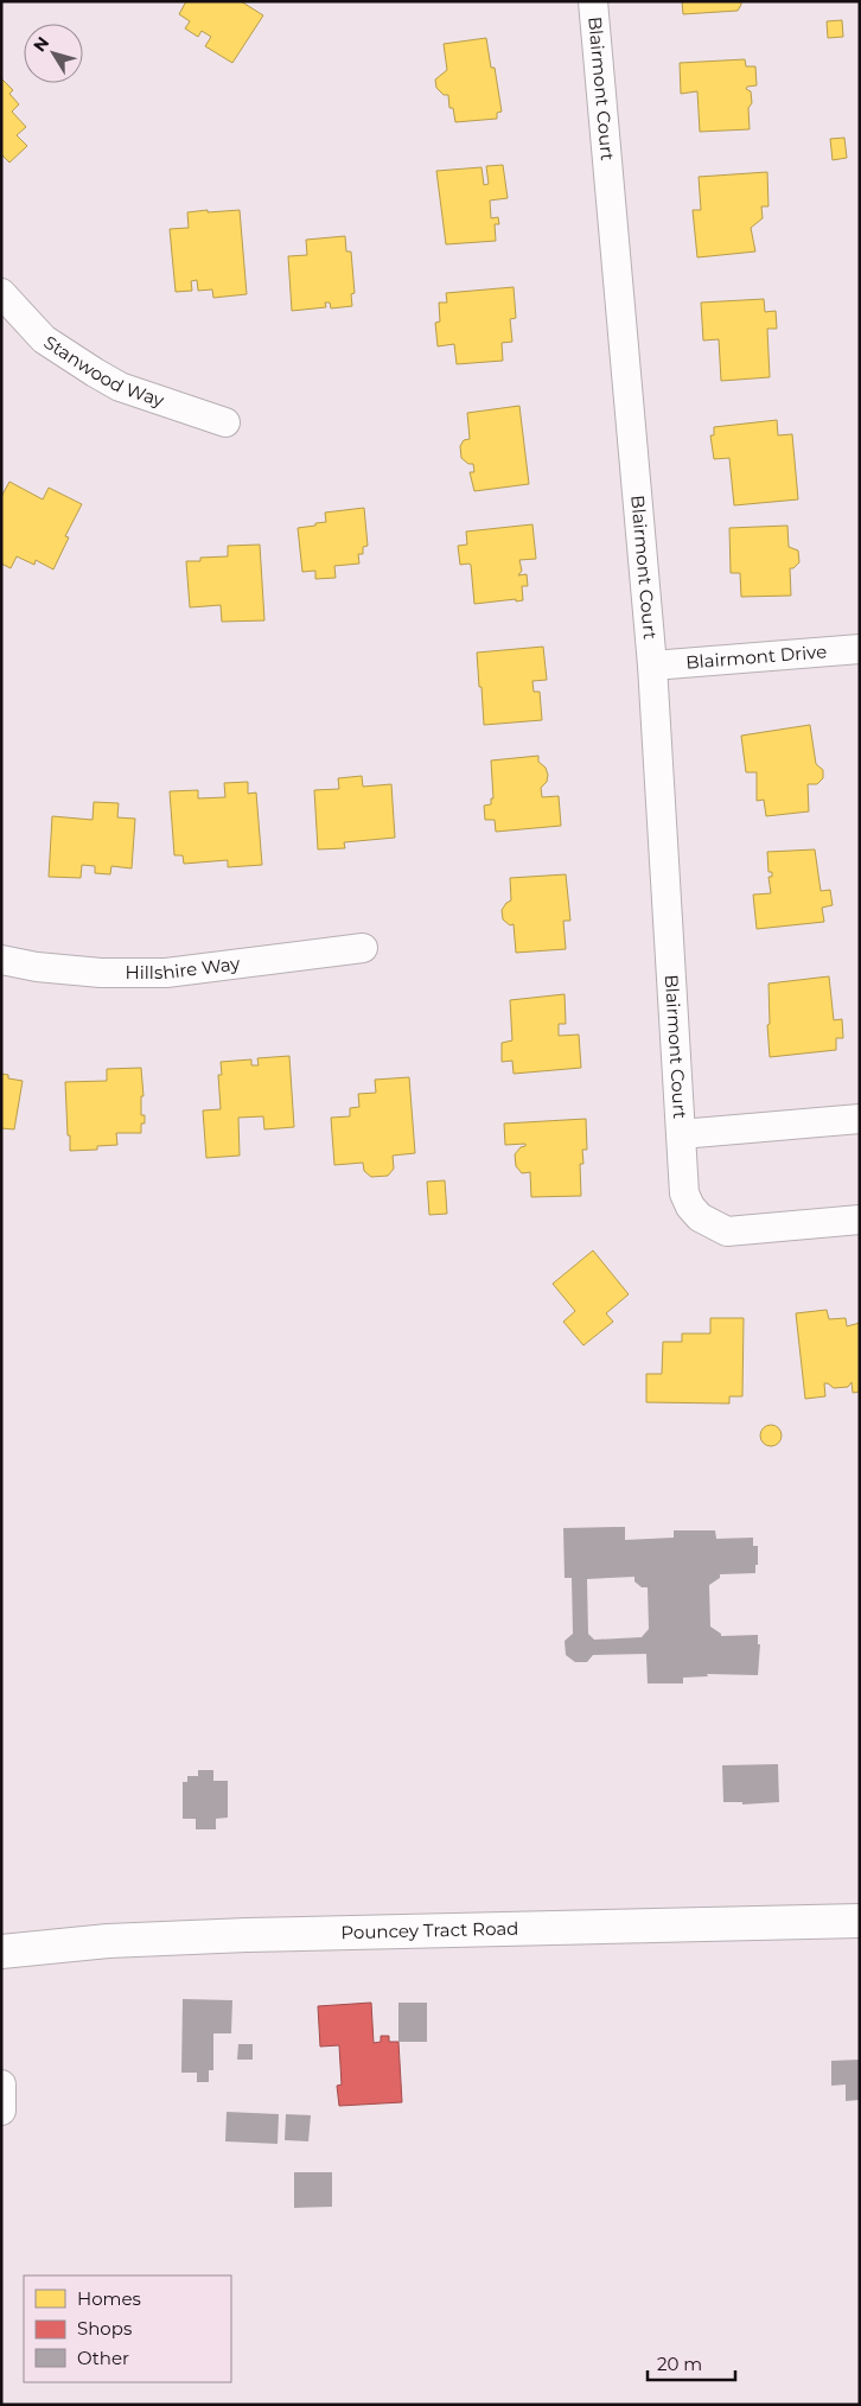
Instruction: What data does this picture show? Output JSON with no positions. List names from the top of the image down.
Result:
{
  "streets": {
    "main road": ["Pouncey Tract Road"],
    "street": [
      "Blairmont Court",
      "Stanwood Way",
      "Blairmont Drive",
      "Hillshire Way"
    ]
  },
  "crossings": [
    ["Blairmont Court", "Blairmont Drive"]
  ],
  "legend": ["Homes", "Shops", "Other"],
  "scale_bar": "20 m",
  "north": "top left"
}
